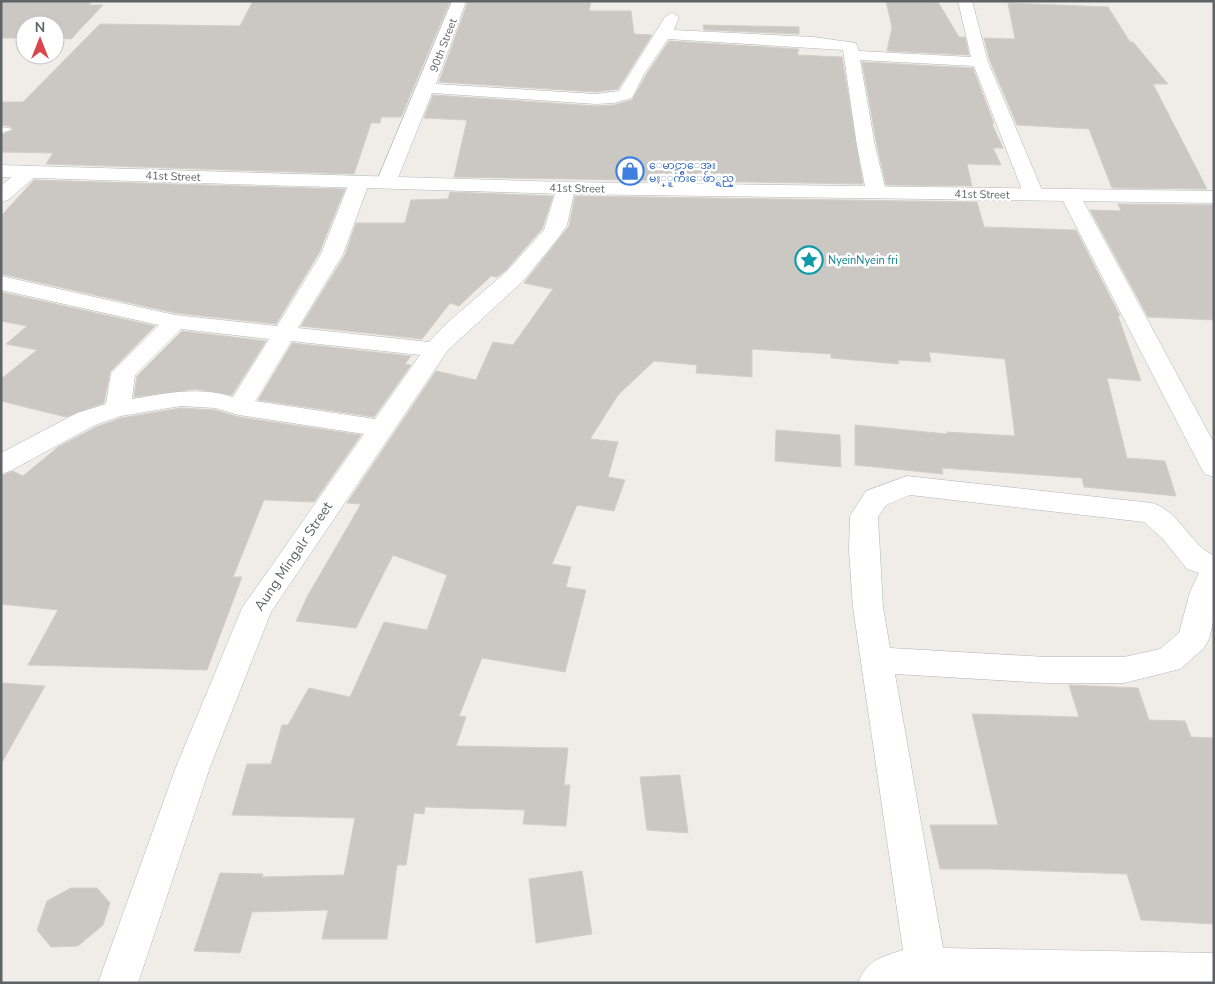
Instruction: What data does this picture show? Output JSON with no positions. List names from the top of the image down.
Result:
{
  "streets": {
    "street": ["90th Street", "41st Street", "Aung Mingalr Street"]
  },
  "crossings": [
    ["90th Street", "41st Street"],
    ["41st Street", "Aung Mingalr Street"]
  ],
  "places": {
    "shop": ["ေမာင္သာေအး မႏ္ူက်ီးေဖ်ာ္ရည္"],
    "place": ["NyeinNyein fri"]
  },
  "north": "top"
}
